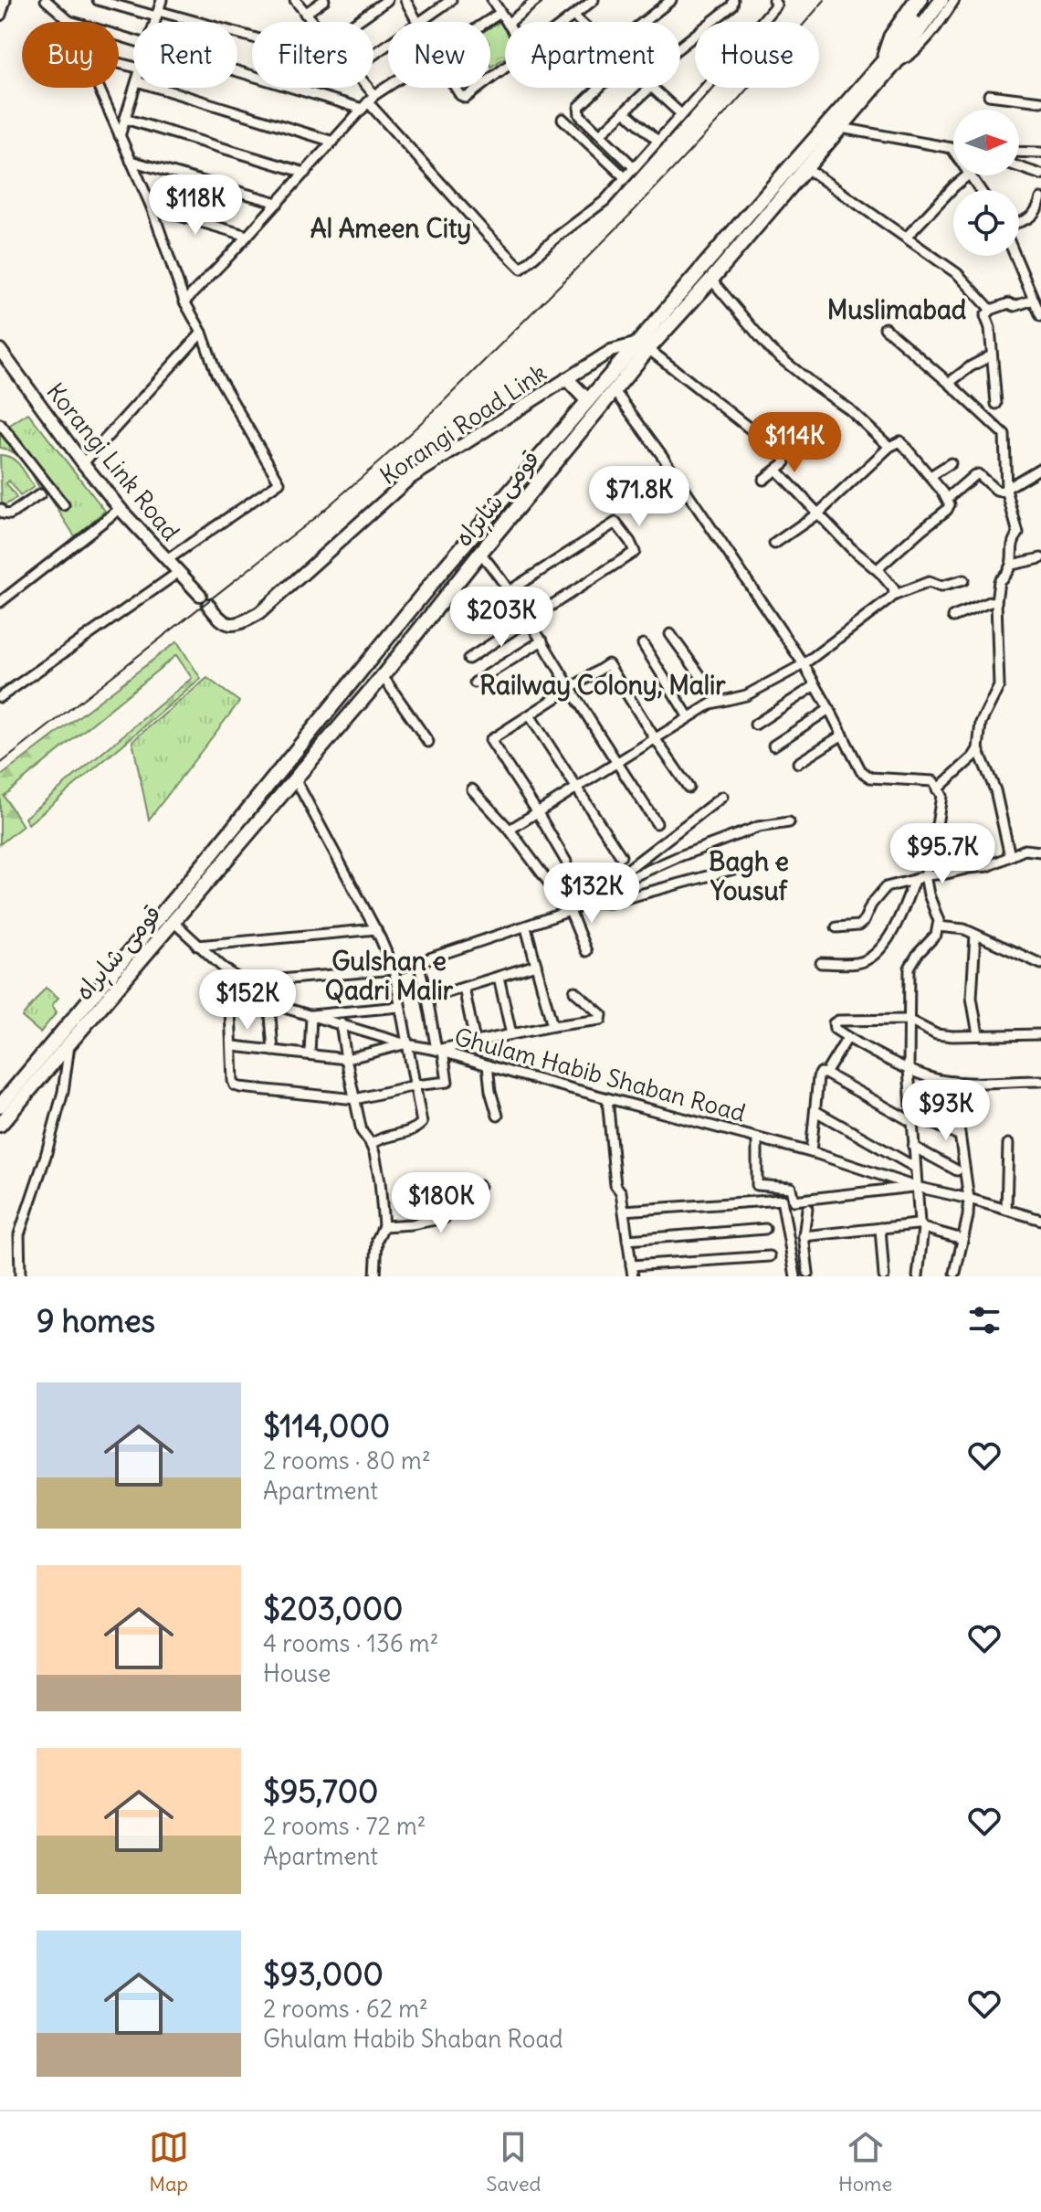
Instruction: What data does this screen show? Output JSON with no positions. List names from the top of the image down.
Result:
{
  "streets": {
    "highway": ["قومی شاہراہ"],
    "main road": ["Korangi Road Link", "Korangi Link Road"],
    "street": ["Ghulam Habib Shaban Road"]
  },
  "crossings": [
    ["Korangi Road Link", "قومی شاہراہ"],
    ["قومی شاہراہ", "Ghulam Habib Shaban Road"]
  ],
  "districts": [
    "Al Ameen City",
    "Muslimabad",
    "Railway Colony, Malir",
    "Bagh e Yousuf",
    "Gulshan e Qadri Malir"
  ],
  "north": "right",
  "page": {
    "chip": [
      "Buy",
      "Rent",
      "Filters",
      "New",
      "Apartment",
      "House"
    ],
    "price": [
      "$118K",
      "$114K",
      "$71.8K",
      "$203K",
      "$95.7K",
      "$132K",
      "$152K",
      "$93K",
      "$180K"
    ],
    "heading": "9 homes",
    "list": [
      {
        "name": "$114,000",
        "note": "2 rooms · 80 m² · Apartment"
      },
      {
        "name": "$203,000",
        "note": "4 rooms · 136 m² · House"
      },
      {
        "name": "$95,700",
        "note": "2 rooms · 72 m² · Apartment"
      },
      {
        "name": "$93,000",
        "note": "2 rooms · 62 m² · Ghulam Habib Shaban Road"
      }
    ],
    "tabs": ["Map", "Saved", "Home"]
  }
}
